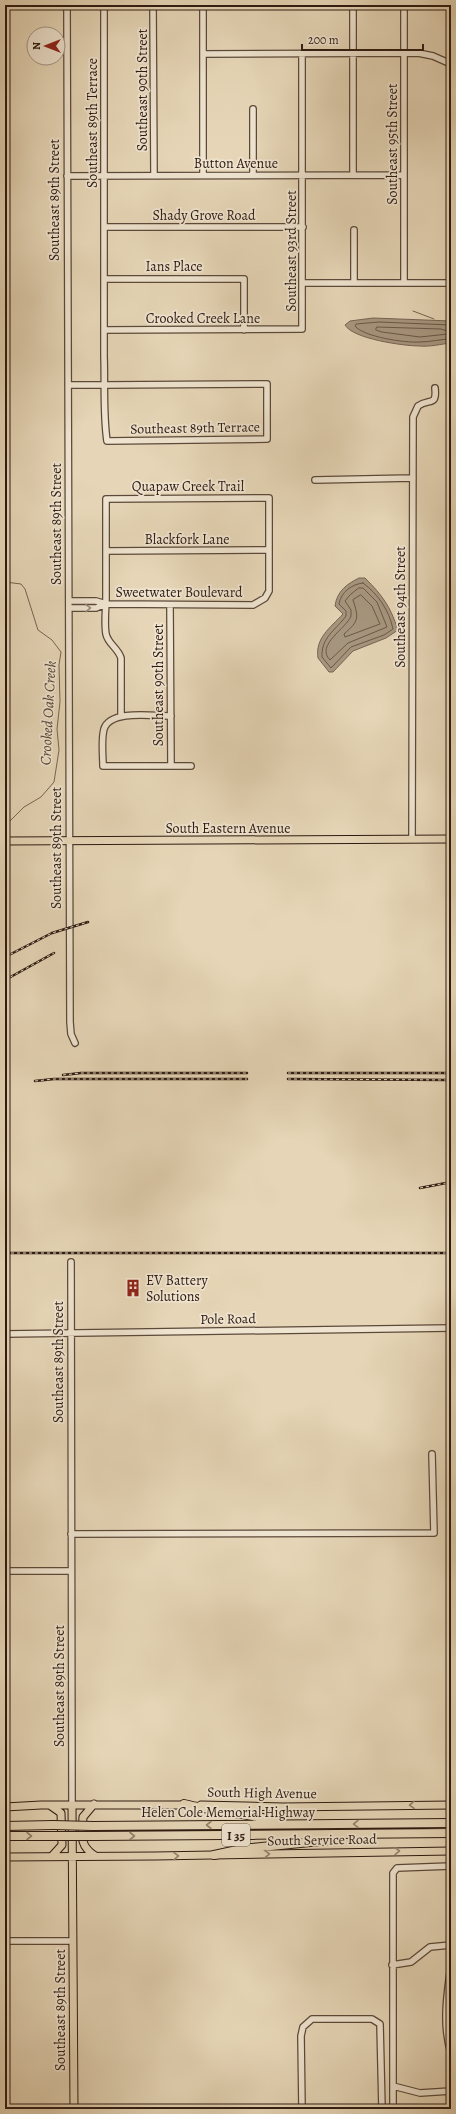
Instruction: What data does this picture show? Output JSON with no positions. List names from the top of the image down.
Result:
{
  "streets": {
    "highway": ["Helen Cole Memorial Highway", "I 35"],
    "main road": [
      "Southeast 89th Street",
      "South Eastern Avenue",
      "South High Avenue",
      "South Service Road"
    ],
    "street": [
      "Southeast 90th Street",
      "Southeast 89th Terrace",
      "Southeast 95th Street",
      "Button Avenue",
      "Shady Grove Road",
      "Southeast 93rd Street",
      "Ians Place",
      "Crooked Creek Lane",
      "Quapaw Creek Trail",
      "Blackfork Lane",
      "Sweetwater Boulevard",
      "Southeast 94th Street",
      "Pole Road"
    ]
  },
  "crossings": [
    ["Southeast 90th Street", "Button Avenue"],
    ["Southeast 90th Street", "Sweetwater Boulevard"],
    ["Southeast 89th Terrace", "Button Avenue"],
    ["Southeast 89th Terrace", "Southeast 89th Street"],
    ["Southeast 89th Terrace", "Shady Grove Road"],
    ["Southeast 89th Terrace", "Ians Place"],
    ["Southeast 89th Terrace", "Crooked Creek Lane"],
    ["Southeast 95th Street", "Button Avenue"],
    ["Button Avenue", "Southeast 89th Street"],
    ["Button Avenue", "Southeast 93rd Street"],
    ["Southeast 89th Street", "Sweetwater Boulevard"],
    ["Southeast 89th Street", "South Eastern Avenue"],
    ["Southeast 89th Street", "Pole Road"],
    ["Southeast 89th Street", "South High Avenue"],
    ["Southeast 89th Street", "South Service Road"],
    ["Shady Grove Road", "Southeast 93rd Street"],
    ["Southeast 93rd Street", "Crooked Creek Lane"],
    ["Ians Place", "Crooked Creek Lane"],
    ["Quapaw Creek Trail", "Blackfork Lane"],
    ["Quapaw Creek Trail", "Sweetwater Boulevard"],
    ["Blackfork Lane", "Sweetwater Boulevard"],
    ["Southeast 94th Street", "South Eastern Avenue"]
  ],
  "one_way": ["South High Avenue", "South Service Road"],
  "water": ["Crooked Oak Creek"],
  "places": {
    "building": ["EV Battery Solutions"]
  },
  "scale_bar": "200 m",
  "north": "left"
}
